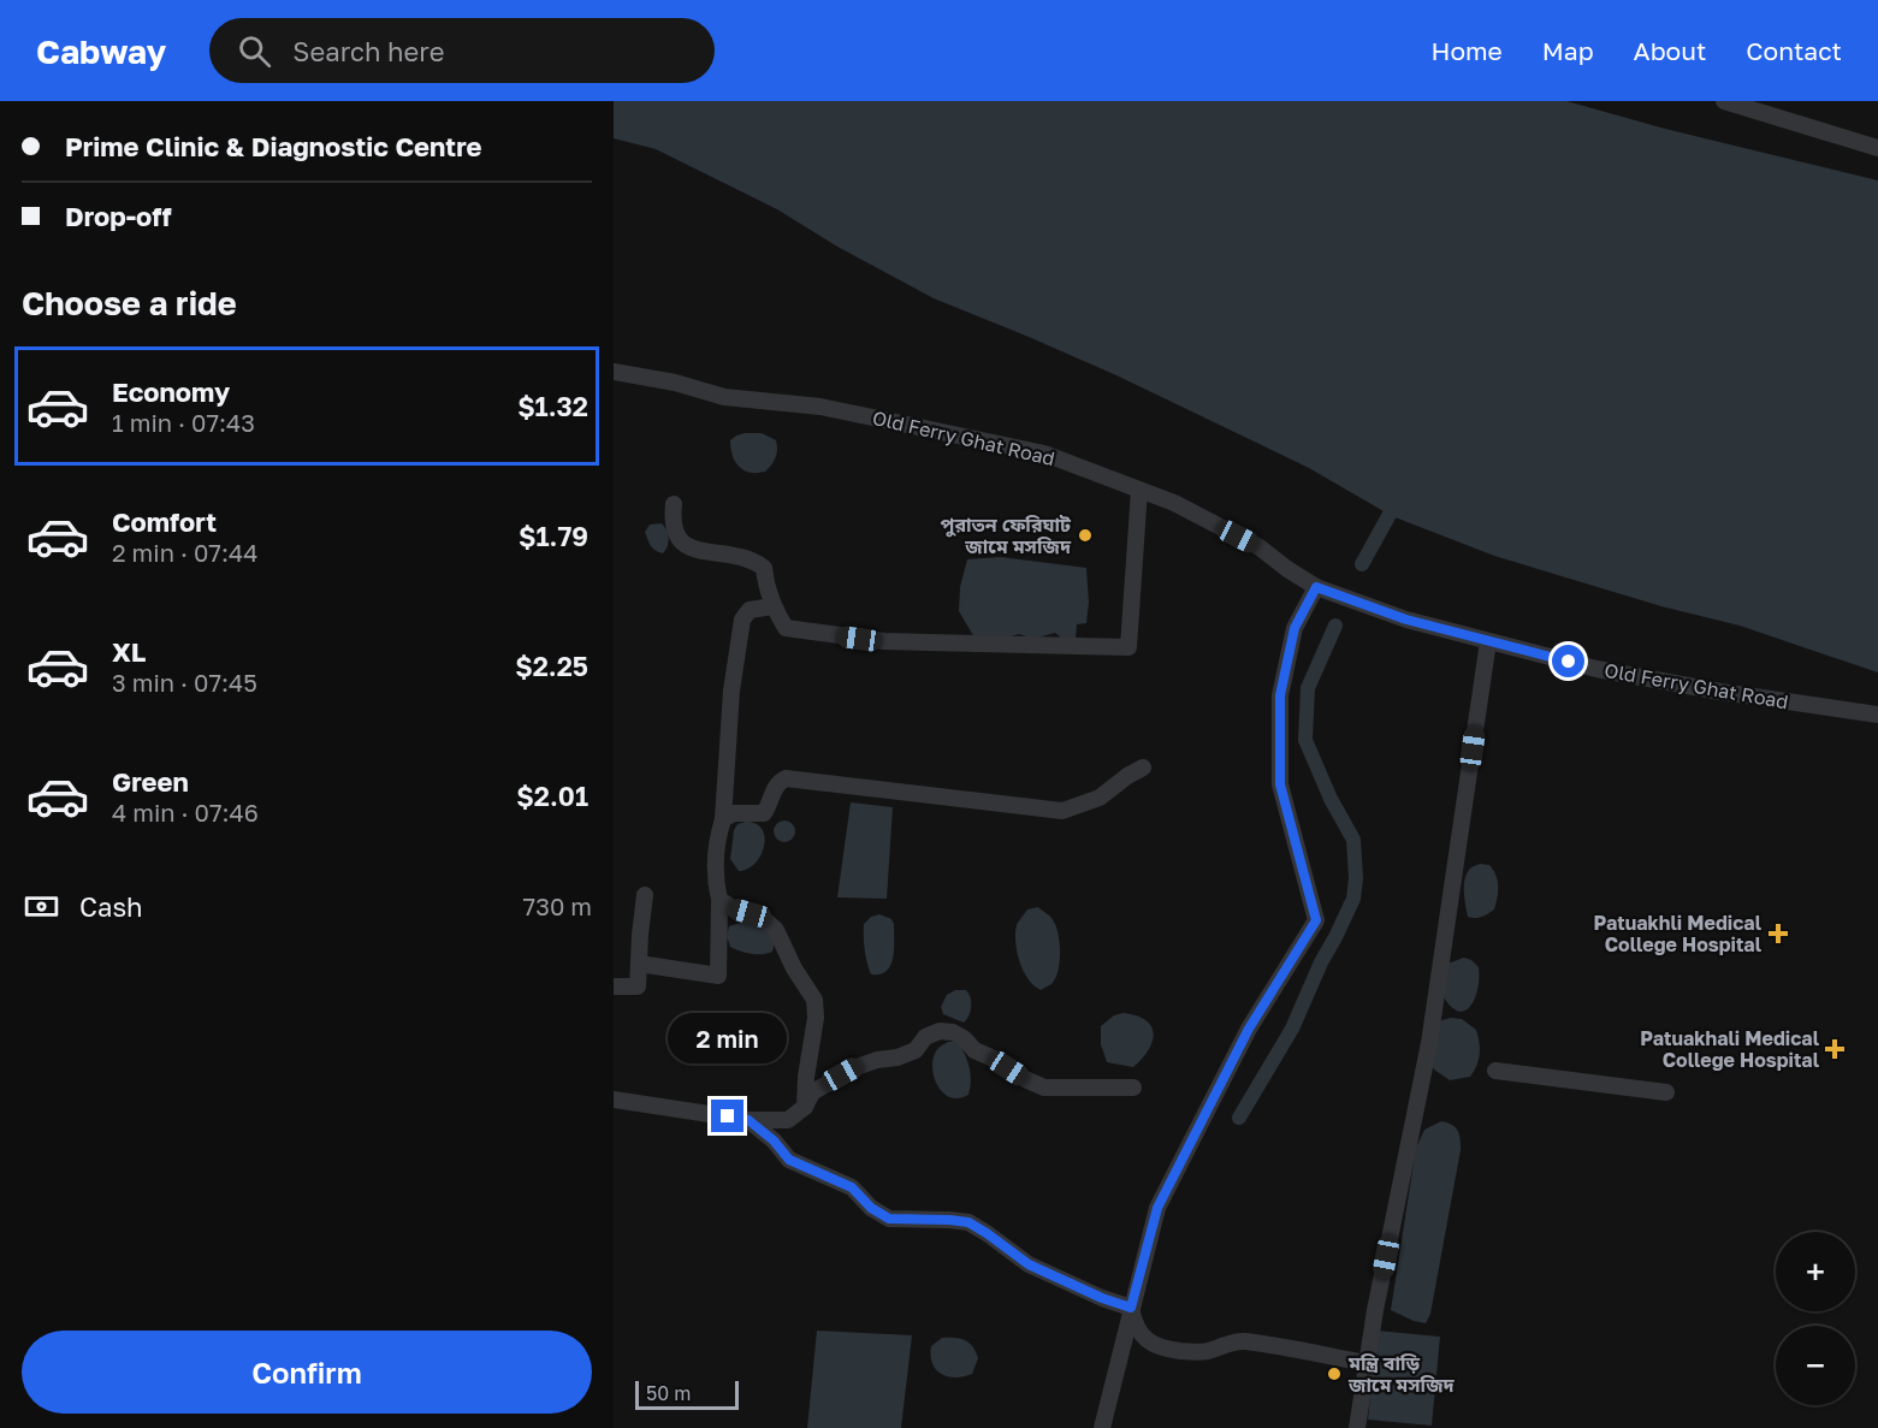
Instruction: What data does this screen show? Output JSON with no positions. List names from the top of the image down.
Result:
{
  "streets": {
    "street": ["Old Ferry Ghat Road"]
  },
  "places": {
    "other": ["পুরাতন ফেরিঘাট জামে মসজিদ", "মন্ত্রি বাড়ি জামে মসজিদ"],
    "health": ["Patuakhli Medical College Hospital", "Patuakhali Medical College Hospital"]
  },
  "scale_bar": "50 m",
  "page": {
    "header": "Cabway",
    "search": "Search here",
    "nav": [
      "Home",
      "Map",
      "About",
      "Contact"
    ],
    "banner": ["Prime Clinic & Diagnostic Centre", "Drop-off"],
    "heading": "Choose a ride",
    "list": [
      {
        "name": "Economy",
        "note": "1 min · 07:43",
        "value": "$1.32"
      },
      {
        "name": "Comfort",
        "note": "2 min · 07:44",
        "value": "$1.79"
      },
      {
        "name": "XL",
        "note": "3 min · 07:45",
        "value": "$2.25"
      },
      {
        "name": "Green",
        "note": "4 min · 07:46",
        "value": "$2.01"
      }
    ],
    "pay": ["Cash", "730 m"],
    "bubble": "2 min",
    "map_buttons": ["+", "−"],
    "buttons": "Confirm",
    "scale": "50 m"
  }
}
